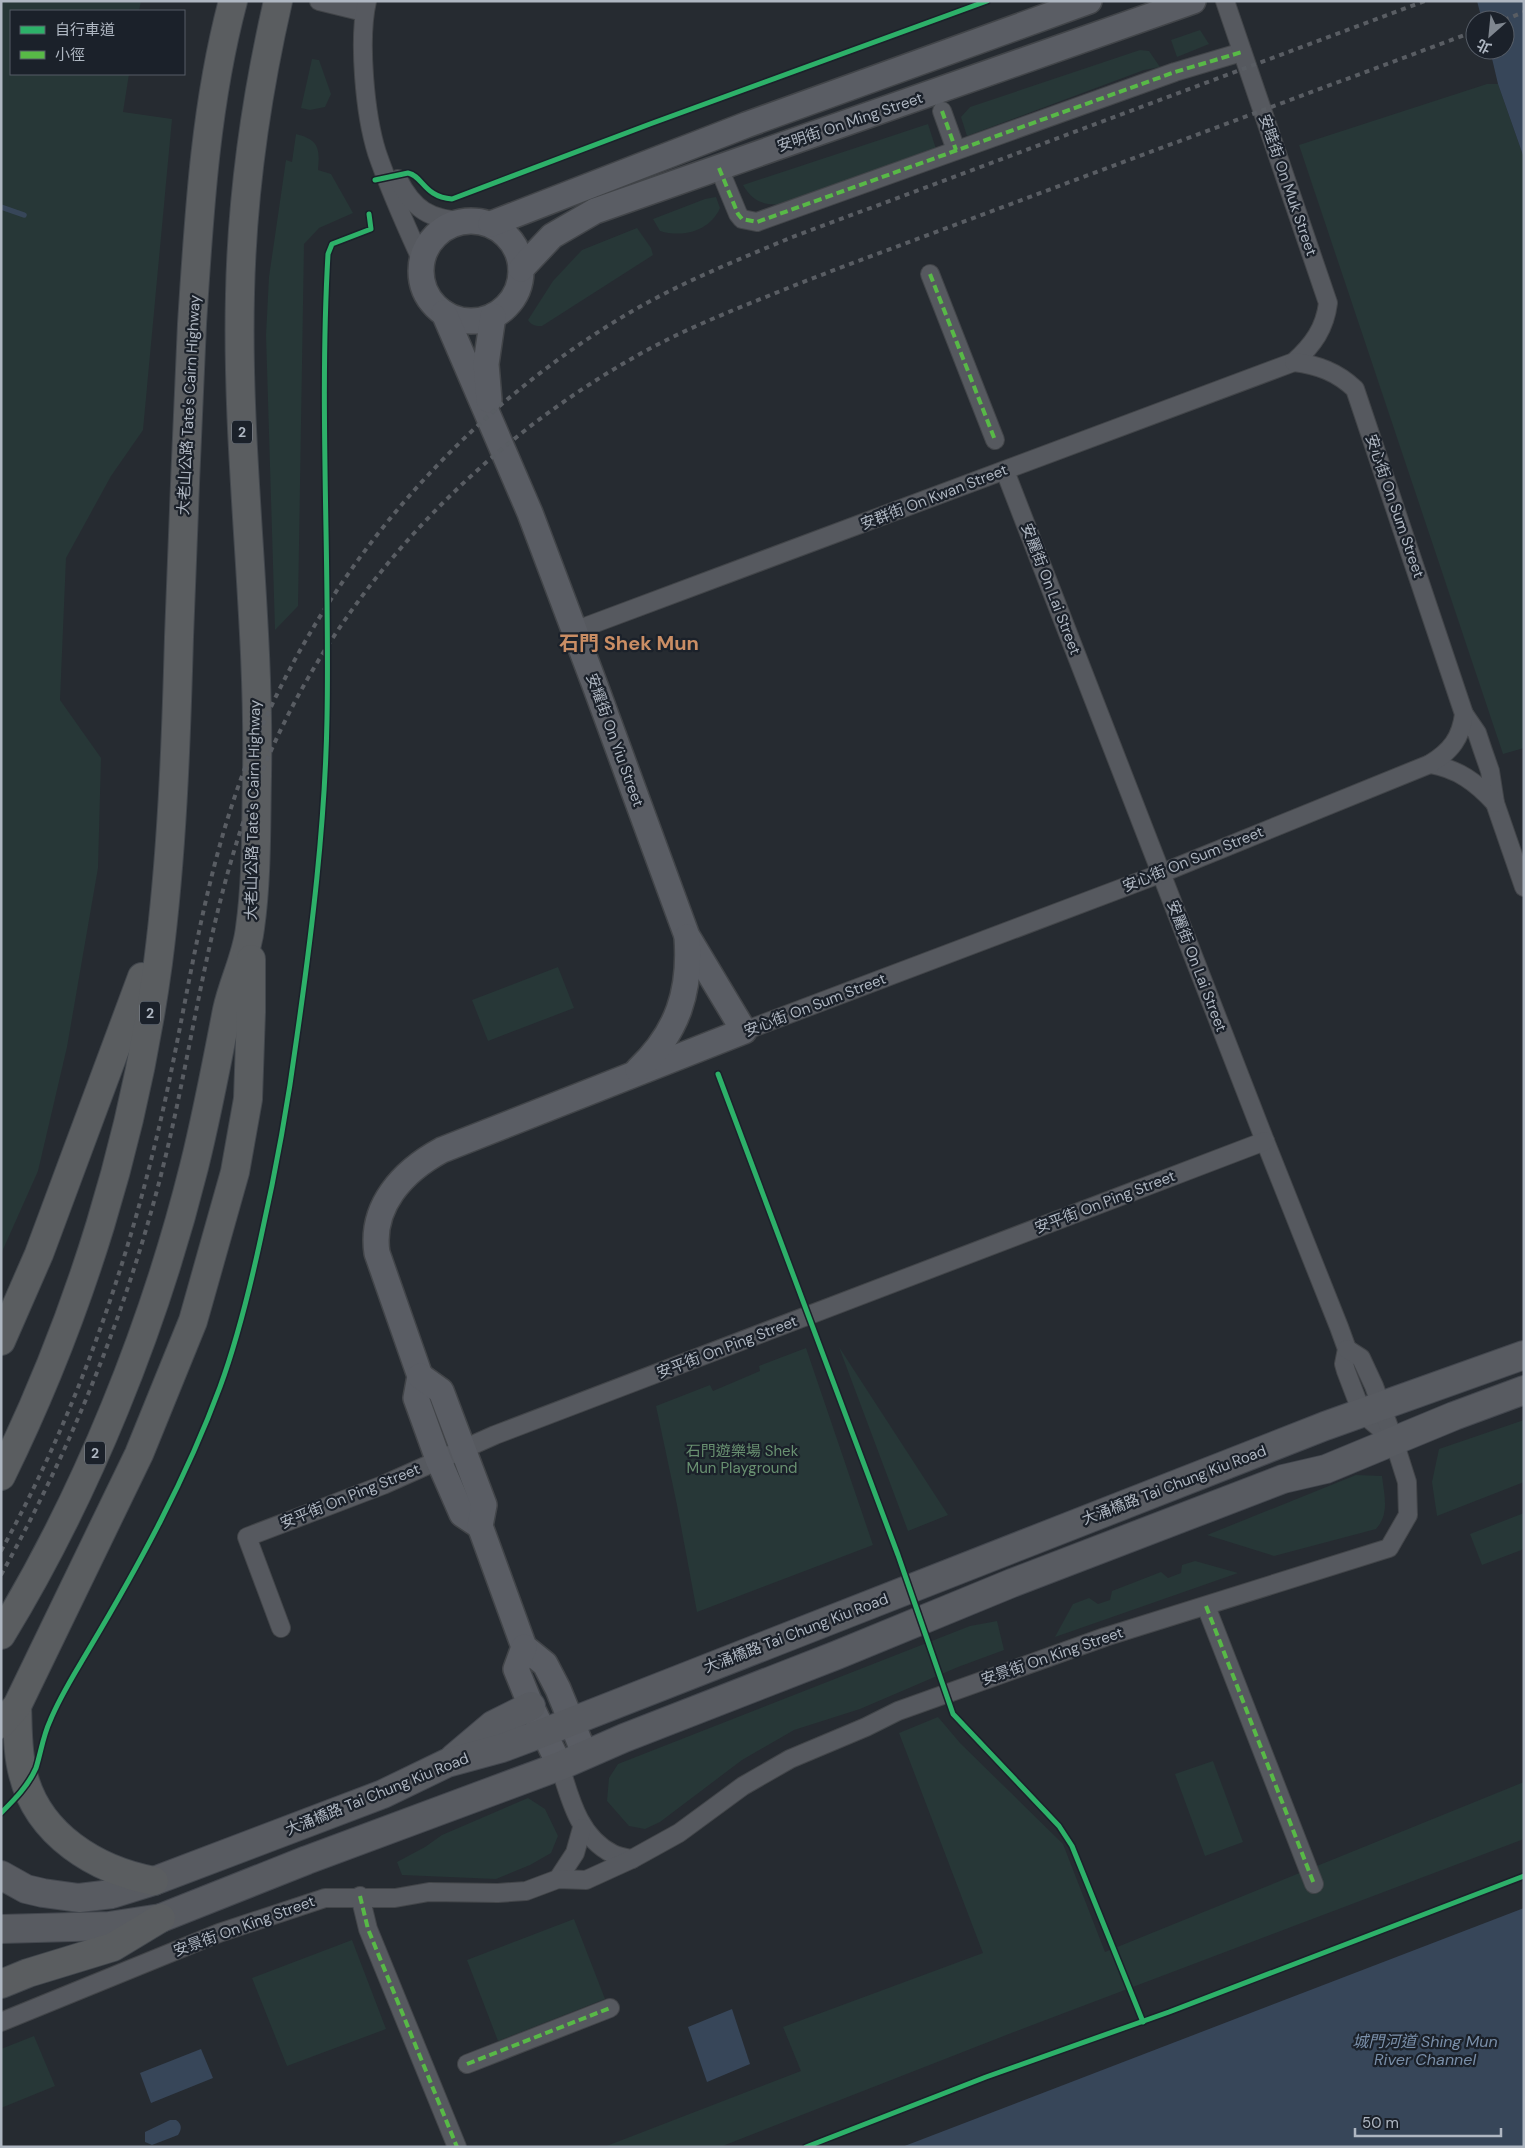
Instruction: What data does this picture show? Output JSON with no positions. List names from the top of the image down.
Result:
{
  "streets": {
    "highway": ["大老山公路 Tate's Cairn Highway", "2"],
    "main road": ["大涌橋路 Tai Chung Kiu Road"],
    "street": [
      "安明街 On Ming Street",
      "安睦街 On Muk Street",
      "安群街 On Kwan Street",
      "安心街 On Sum Street",
      "安麗街 On Lai Street",
      "安耀街 On Yiu Street",
      "安平街 On Ping Street",
      "安景街 On King Street"
    ]
  },
  "crossings": [
    ["安明街 On Ming Street", "安耀街 On Yiu Street"],
    ["安睦街 On Muk Street", "安群街 On Kwan Street"],
    ["安睦街 On Muk Street", "安心街 On Sum Street"],
    ["安群街 On Kwan Street", "安心街 On Sum Street"],
    ["安群街 On Kwan Street", "安麗街 On Lai Street"],
    ["安群街 On Kwan Street", "安耀街 On Yiu Street"],
    ["安心街 On Sum Street", "安麗街 On Lai Street"],
    ["安心街 On Sum Street", "安耀街 On Yiu Street"],
    ["安心街 On Sum Street", "安平街 On Ping Street"],
    ["安麗街 On Lai Street", "安平街 On Ping Street"],
    ["安麗街 On Lai Street", "大涌橋路 Tai Chung Kiu Road"],
    ["安麗街 On Lai Street", "安景街 On King Street"]
  ],
  "districts": ["石門 Shek Mun"],
  "water": ["城門河道 Shing Mun River Channel"],
  "parks": ["石門遊樂場 Shek Mun Playground"],
  "legend": ["自行車道", "小徑"],
  "scale_bar": "50 m",
  "north": "bottom left"
}
